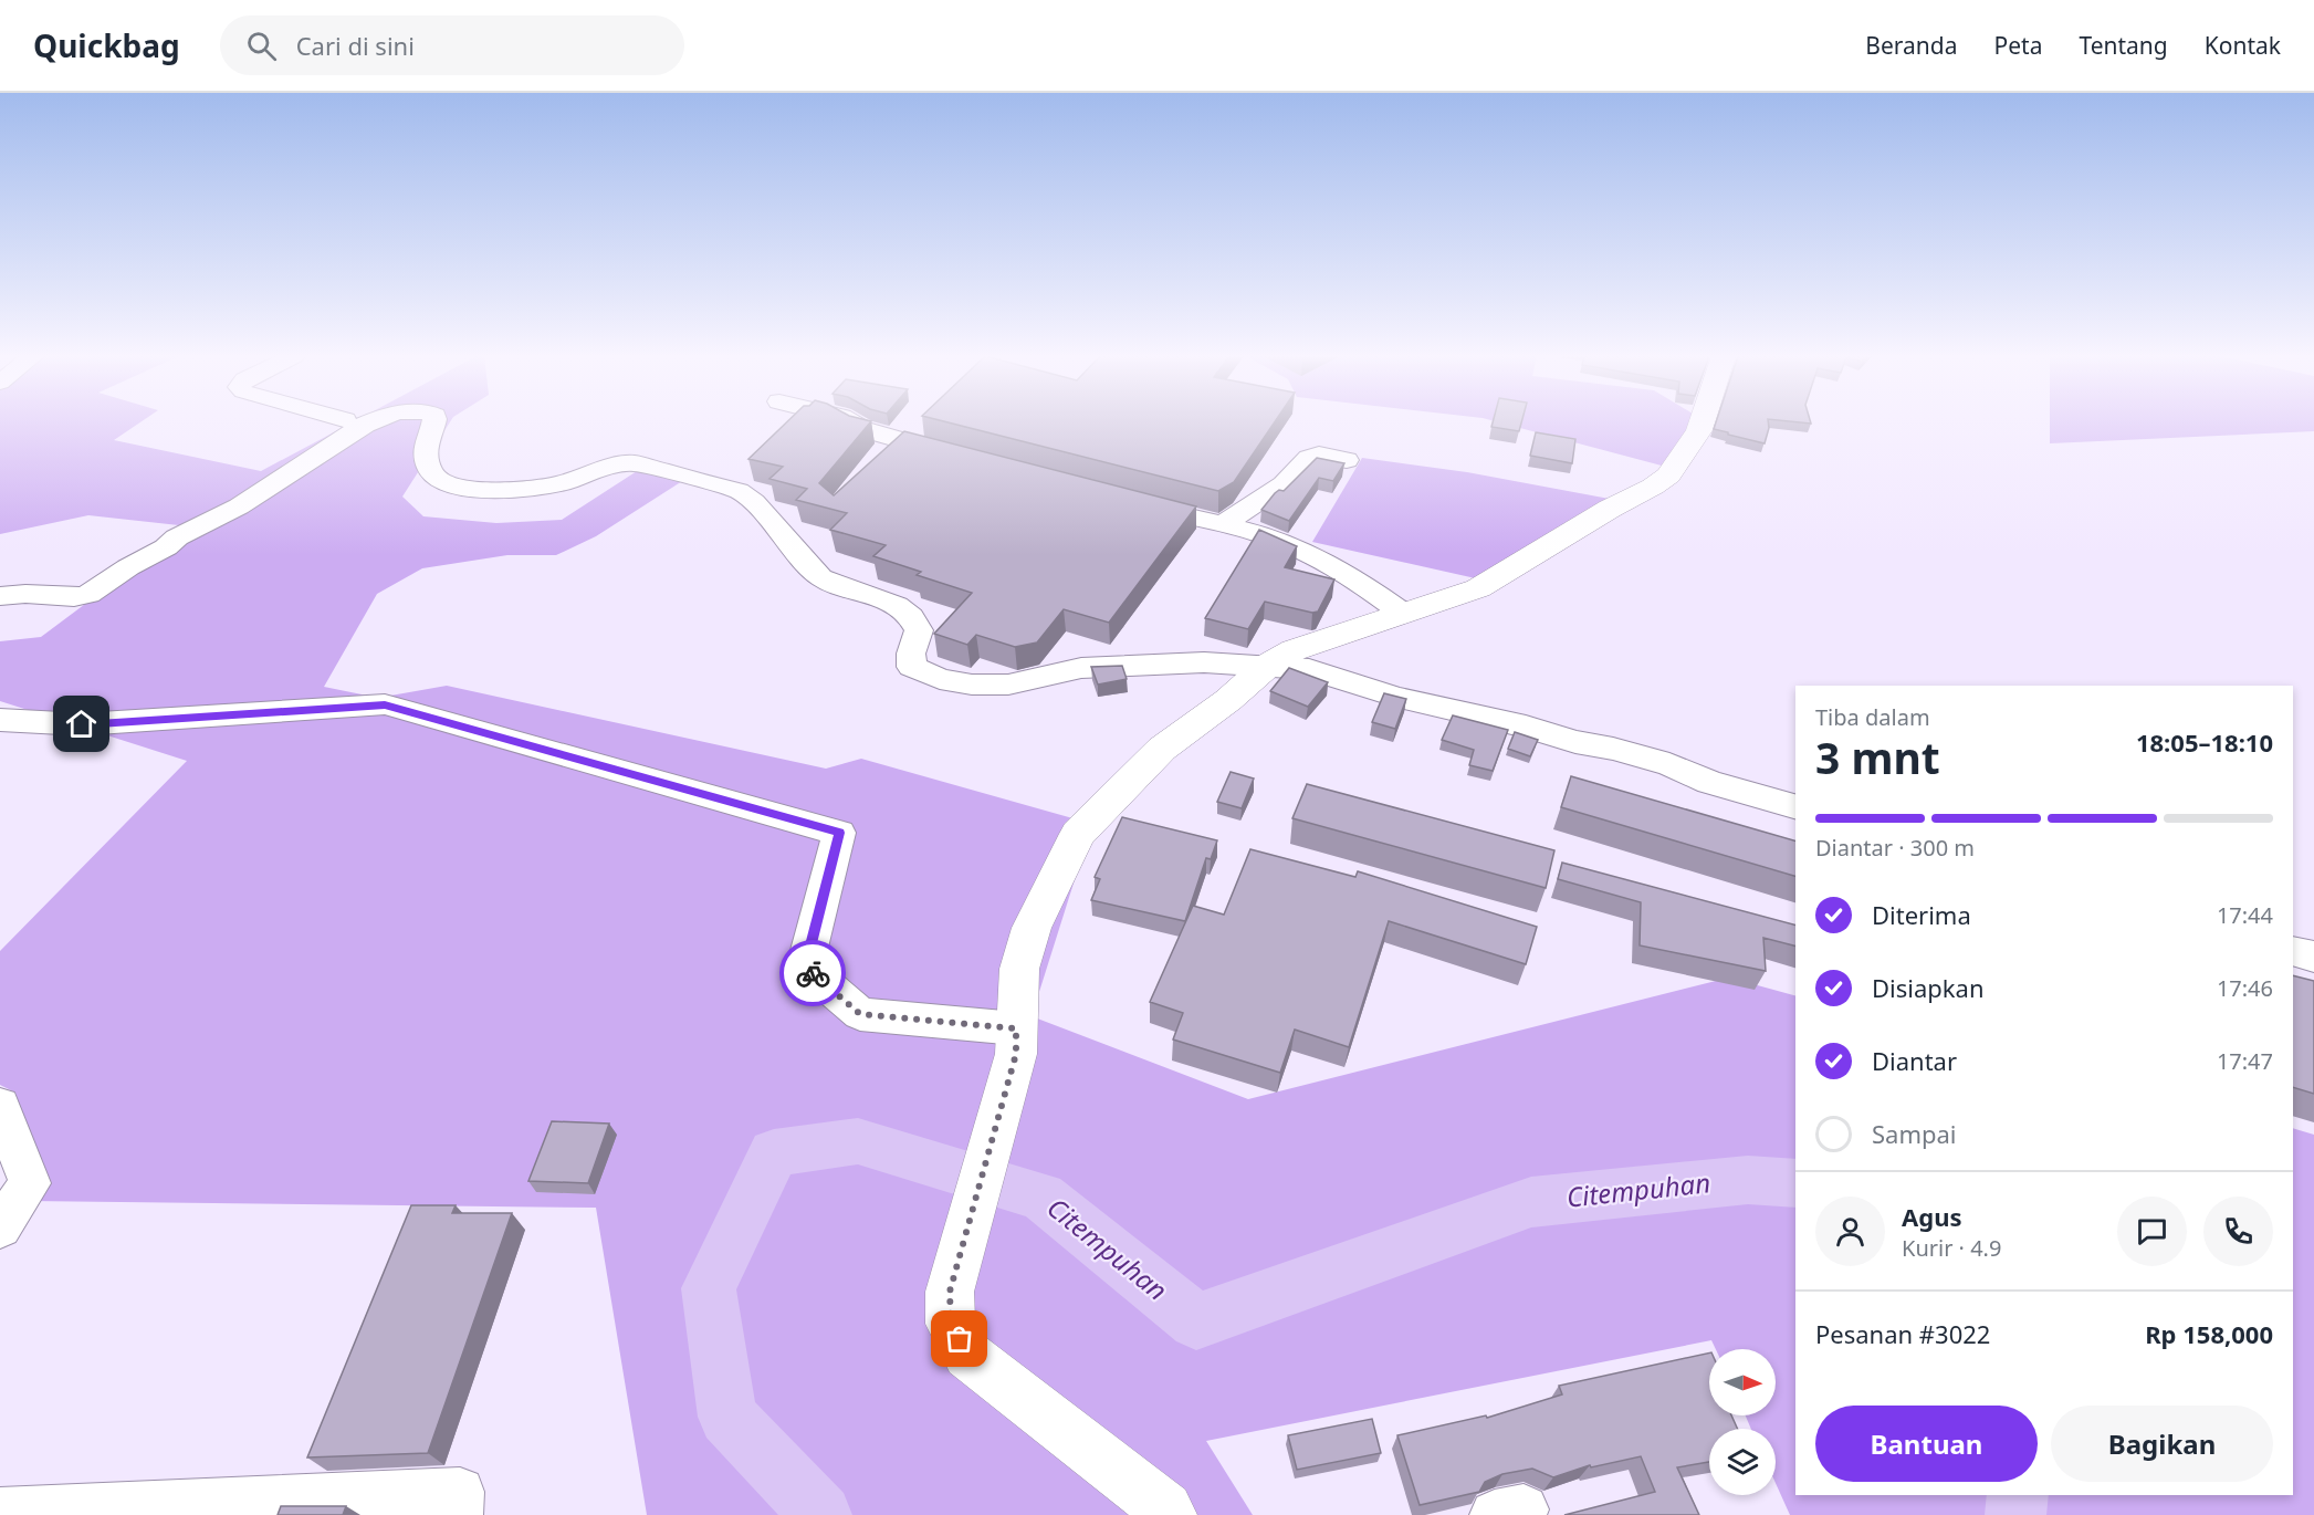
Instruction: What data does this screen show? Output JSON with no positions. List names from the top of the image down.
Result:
{
  "water": ["Citempuhan"],
  "north": "right",
  "page": {
    "header": "Quickbag",
    "search": "Cari di sini",
    "nav": [
      "Beranda",
      "Peta",
      "Tentang",
      "Kontak"
    ],
    "heading": ["3 mnt", "Tiba dalam", "18:05–18:10"],
    "panel": [
      "Agus",
      "Kurir · 4.9",
      "Pesanan #3022",
      "Rp 158,000"
    ],
    "bar": "Diantar · 300 m",
    "list": [
      ["Diterima", "17:44"],
      ["Disiapkan", "17:46"],
      ["Diantar", "17:47"],
      "Sampai"
    ],
    "buttons": ["Bantuan", "Bagikan"]
  }
}
